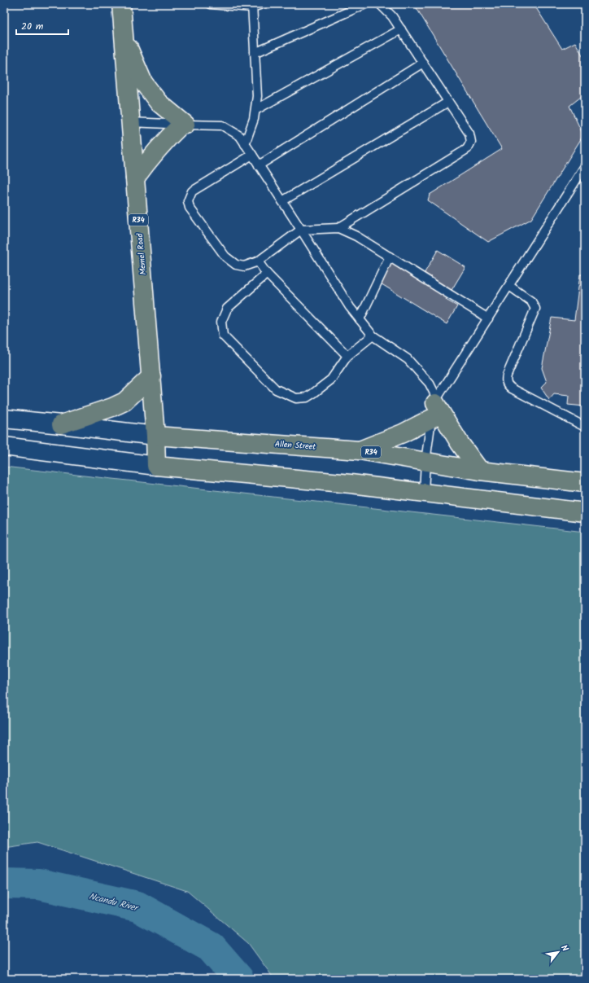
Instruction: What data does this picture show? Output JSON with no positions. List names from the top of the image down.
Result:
{
  "streets": {
    "main road": ["R34", "Memel Road", "Allen Street"]
  },
  "crossings": [
    ["Memel Road", "Allen Street"]
  ],
  "water": ["Ncandu River"],
  "scale_bar": "20 m",
  "north": "top right"
}
